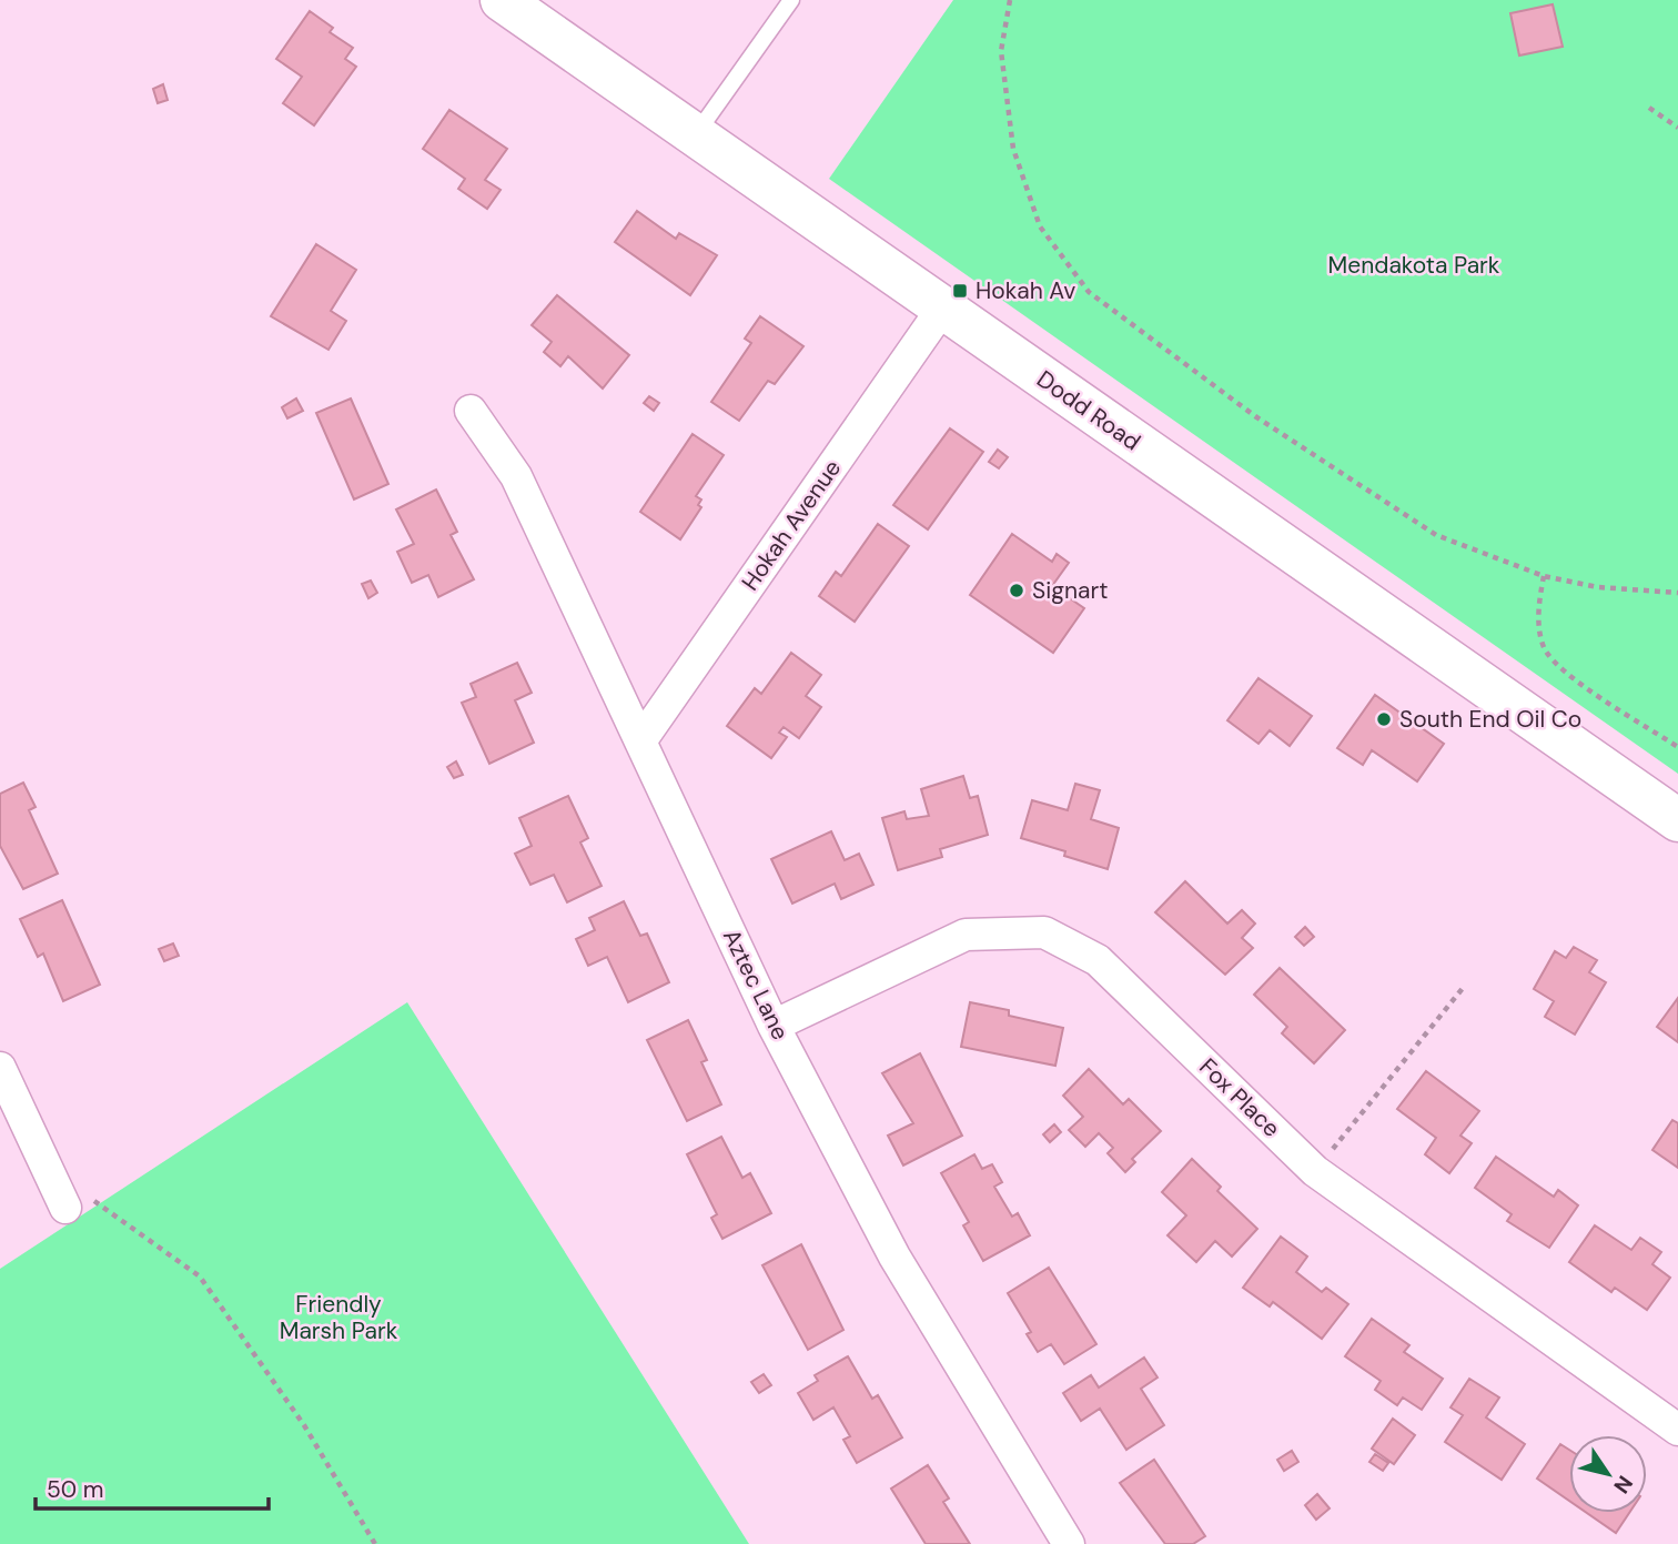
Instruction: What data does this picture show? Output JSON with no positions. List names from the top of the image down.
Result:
{
  "streets": {
    "main road": ["Dodd Road"],
    "street": ["Hokah Avenue", "Aztec Lane", "Fox Place"]
  },
  "crossings": [
    ["Dodd Road", "Hokah Avenue"],
    ["Hokah Avenue", "Aztec Lane"],
    ["Aztec Lane", "Fox Place"]
  ],
  "parks": ["Mendakota Park", "Friendly Marsh Park"],
  "places": {
    "transit": ["Hokah Av"],
    "other": ["Signart", "South End Oil Co"]
  },
  "scale_bar": "50 m",
  "north": "bottom right"
}
